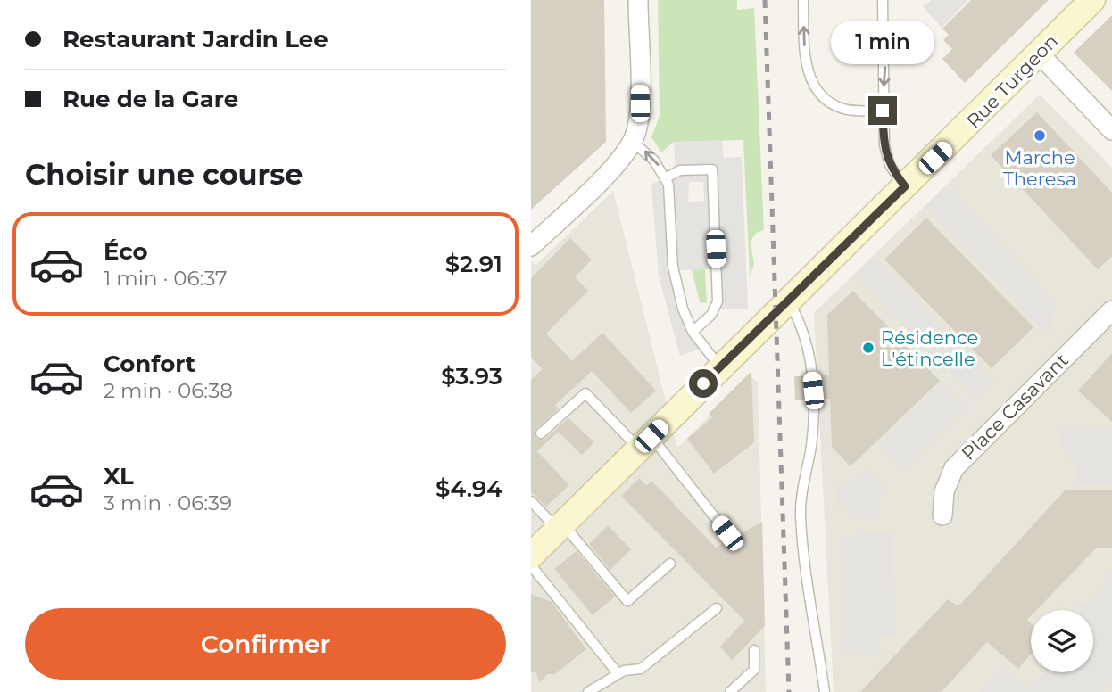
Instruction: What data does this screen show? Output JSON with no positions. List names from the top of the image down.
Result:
{
  "streets": {
    "street": ["Rue Turgeon", "Place Casavant"]
  },
  "places": ["Marche Theresa", "Résidence L'étincelle"],
  "page": {
    "banner": ["Restaurant Jardin Lee", "Rue de la Gare"],
    "bubble": "1 min",
    "heading": "Choisir une course",
    "list": [
      {
        "name": "Éco",
        "note": "1 min · 06:37",
        "value": "$2.91"
      },
      {
        "name": "Confort",
        "note": "2 min · 06:38",
        "value": "$3.93"
      },
      {
        "name": "XL",
        "note": "3 min · 06:39",
        "value": "$4.94"
      }
    ],
    "buttons": "Confirmer"
  }
}
